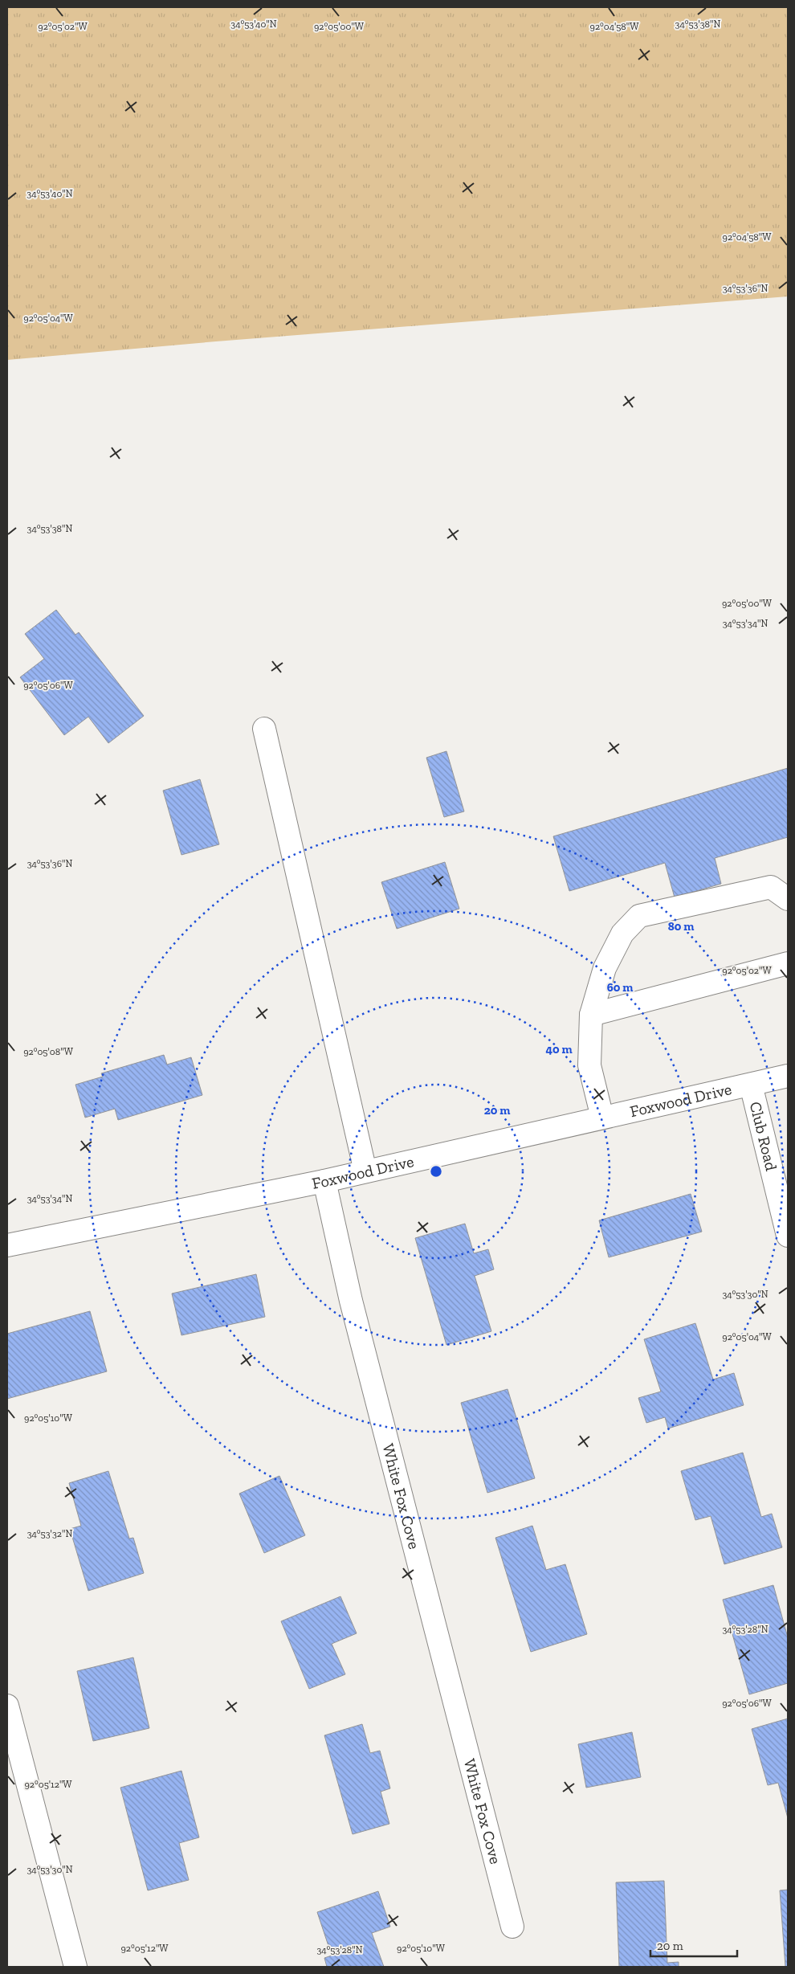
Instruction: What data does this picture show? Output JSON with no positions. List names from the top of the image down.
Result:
{
  "streets": {
    "street": ["Foxwood Drive", "Club Road", "White Fox Cove"]
  },
  "crossings": [
    ["Foxwood Drive", "Club Road"],
    ["Foxwood Drive", "White Fox Cove"]
  ],
  "scale_bar": "20 m",
  "coordinates": [
    "34°53'40\"N",
    "34°53'38\"N",
    "92°05'02\"W",
    "92°05'00\"W",
    "92°04'58\"W",
    "34°53'36\"N",
    "92°05'04\"W",
    "34°53'34\"N",
    "92°05'06\"W",
    "92°05'08\"W",
    "34°53'30\"N",
    "92°05'10\"W",
    "34°53'32\"N",
    "34°53'28\"N",
    "92°05'12\"W"
  ],
  "rings": [
    "80 m",
    "60 m",
    "40 m",
    "20 m"
  ]
}
